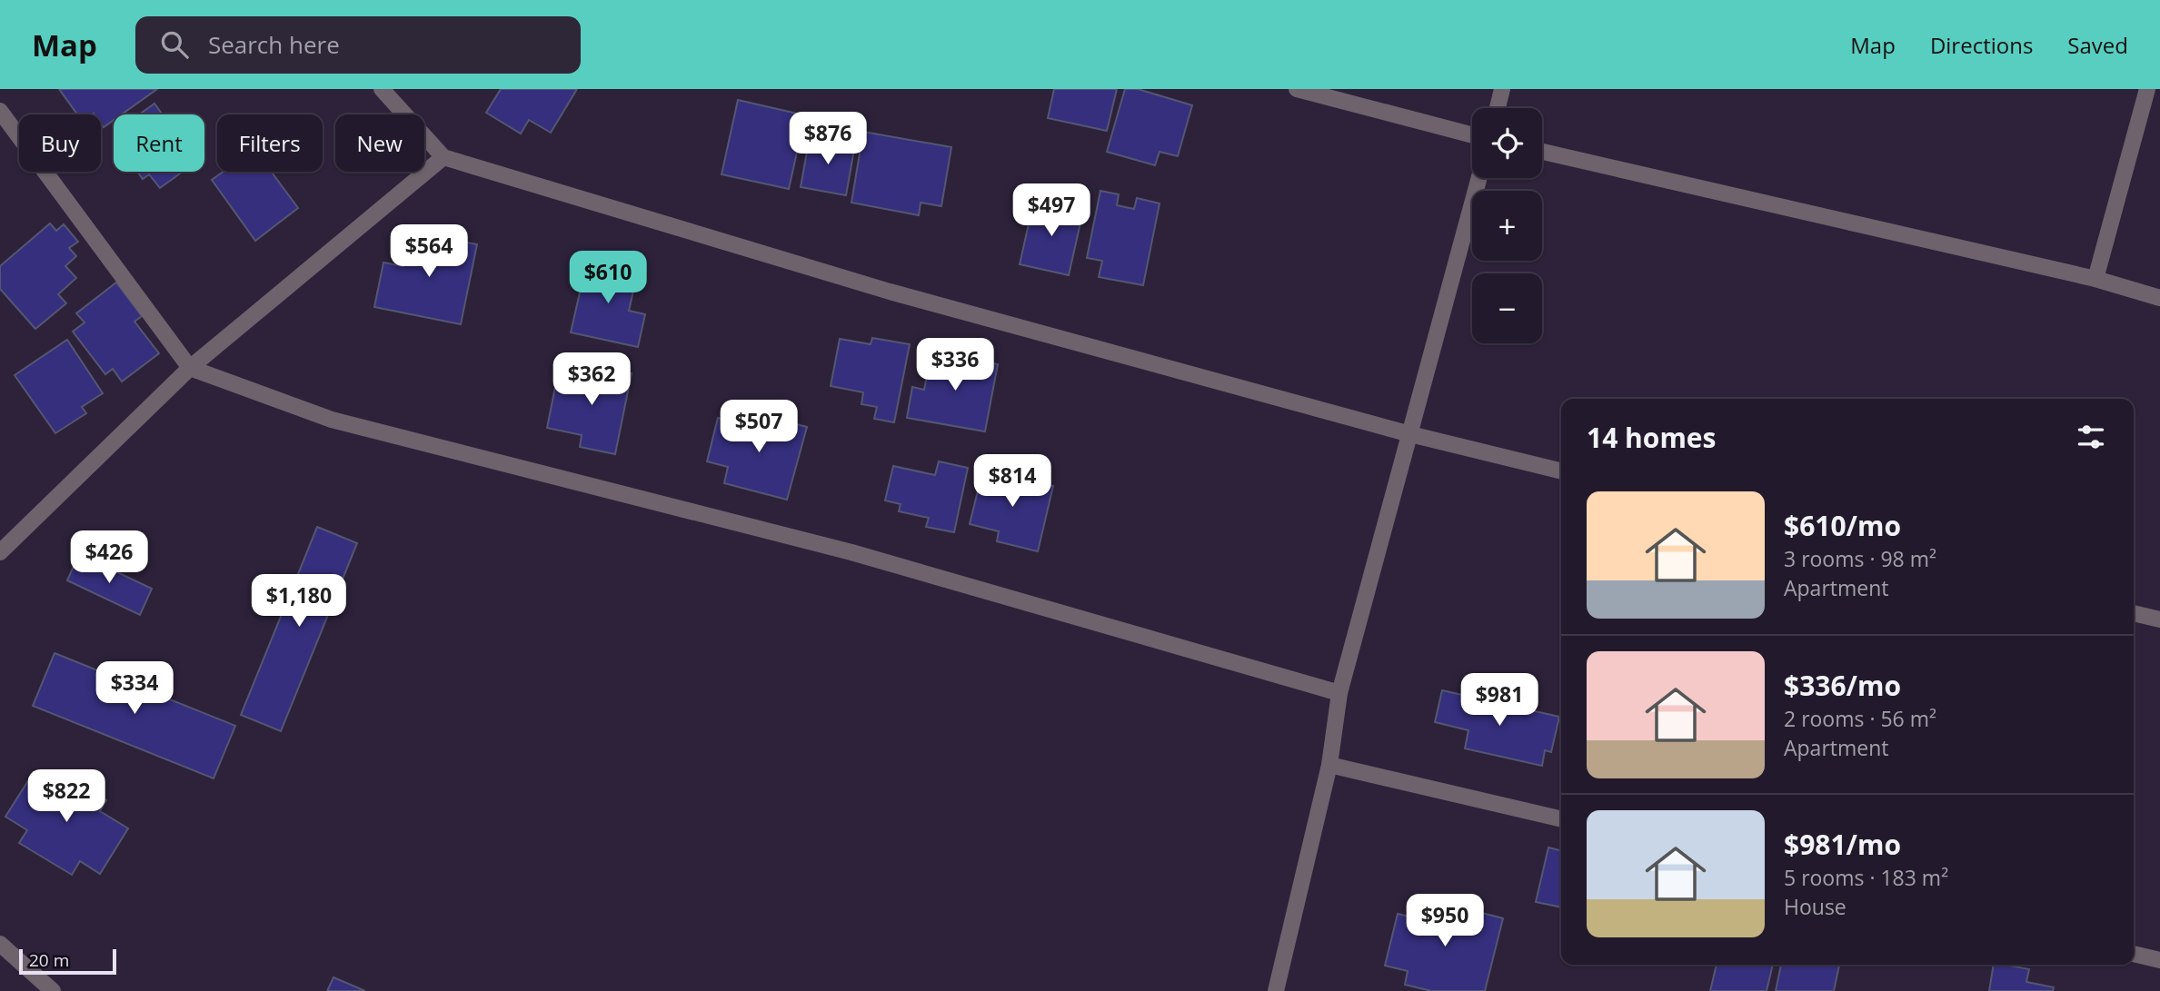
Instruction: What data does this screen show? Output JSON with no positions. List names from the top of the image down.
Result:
{
  "scale_bar": "20 m",
  "page": {
    "header": "Map",
    "search": "Search here",
    "nav": ["Map", "Directions", "Saved"],
    "map_buttons": ["+", "−"],
    "price": [
      "$876",
      "$497",
      "$564",
      "$610",
      "$336",
      "$362",
      "$507",
      "$814",
      "$426",
      "$1,180",
      "$334",
      "$981",
      "$822",
      "$950"
    ],
    "chip": [
      "Buy",
      "Rent",
      "Filters",
      "New"
    ],
    "heading": "14 homes",
    "list": [
      {
        "name": "$610/mo",
        "note": "3 rooms · 98 m² · Apartment"
      },
      {
        "name": "$336/mo",
        "note": "2 rooms · 56 m² · Apartment"
      },
      {
        "name": "$981/mo",
        "note": "5 rooms · 183 m² · House"
      }
    ],
    "scale": "20 m"
  }
}
